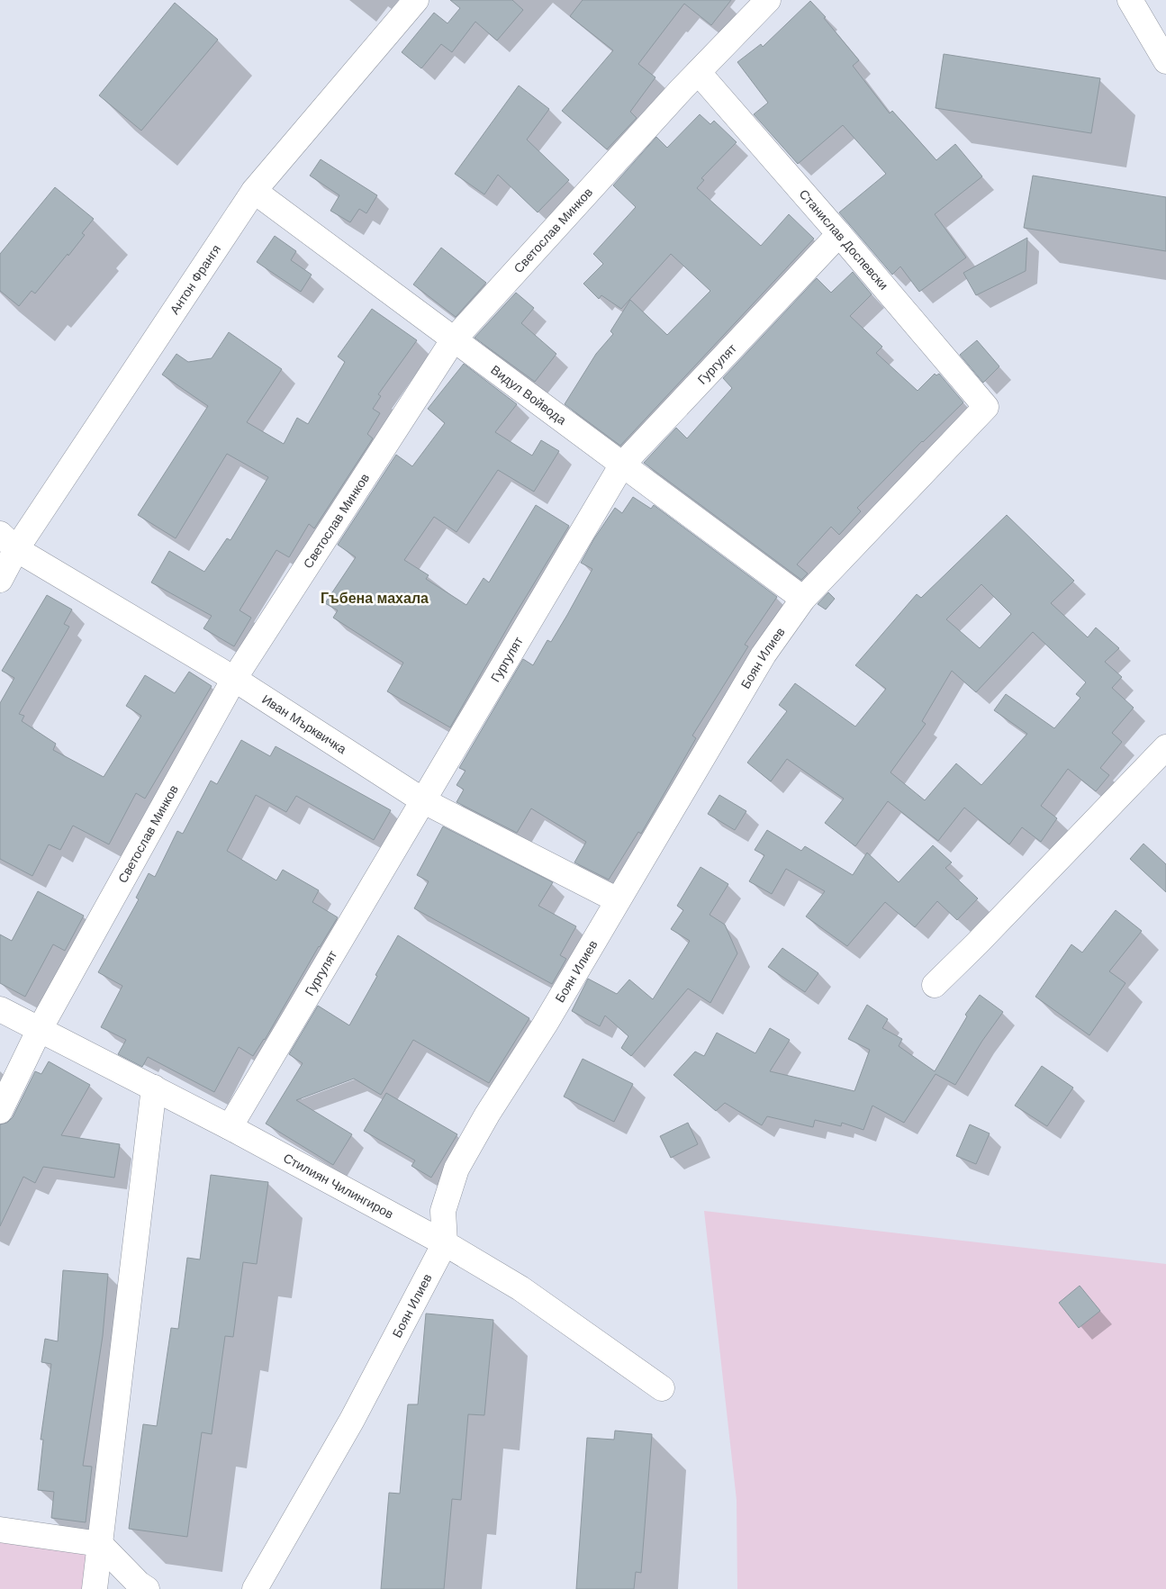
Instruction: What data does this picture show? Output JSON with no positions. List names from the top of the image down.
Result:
{
  "streets": {
    "street": [
      "Светослав Минков",
      "Станислав Доспевски",
      "Антон Франгя",
      "Гургулят",
      "Видул Войвода",
      "Боян Илиев",
      "Иван Мърквичка",
      "Стилиян Чилингиров"
    ]
  },
  "crossings": [
    ["Светослав Минков", "Станислав Доспевски"],
    ["Светослав Минков", "Видул Войвода"],
    ["Светослав Минков", "Иван Мърквичка"],
    ["Светослав Минков", "Стилиян Чилингиров"],
    ["Станислав Доспевски", "Гургулят"],
    ["Станислав Доспевски", "Боян Илиев"],
    ["Антон Франгя", "Видул Войвода"],
    ["Антон Франгя", "Иван Мърквичка"],
    ["Гургулят", "Видул Войвода"],
    ["Гургулят", "Иван Мърквичка"],
    ["Гургулят", "Стилиян Чилингиров"],
    ["Видул Войвода", "Боян Илиев"],
    ["Боян Илиев", "Иван Мърквичка"],
    ["Боян Илиев", "Стилиян Чилингиров"]
  ],
  "districts": ["Гъбена махала"]
}
